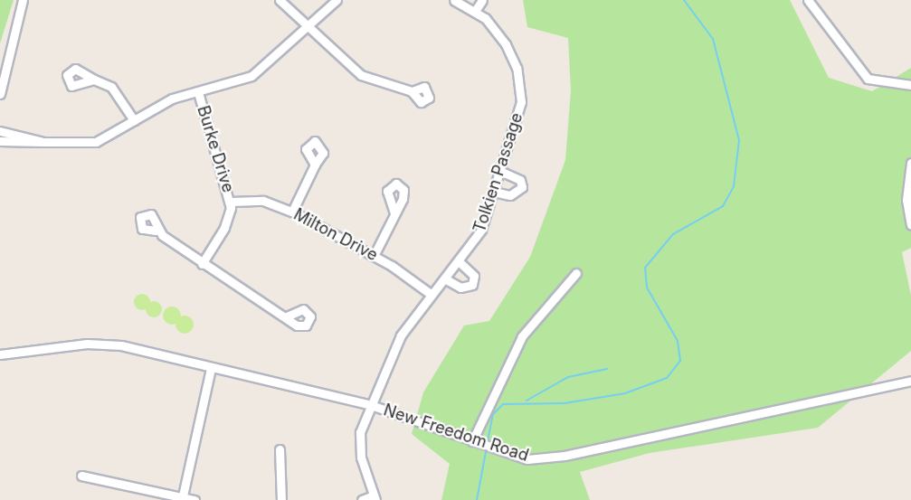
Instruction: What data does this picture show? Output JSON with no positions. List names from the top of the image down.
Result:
{
  "streets": {
    "street": [
      "Burke Drive",
      "Tolkien Passage",
      "Milton Drive",
      "New Freedom Road"
    ]
  },
  "crossings": [
    ["Burke Drive", "Milton Drive"],
    ["Tolkien Passage", "Milton Drive"],
    ["Tolkien Passage", "New Freedom Road"]
  ]
}
